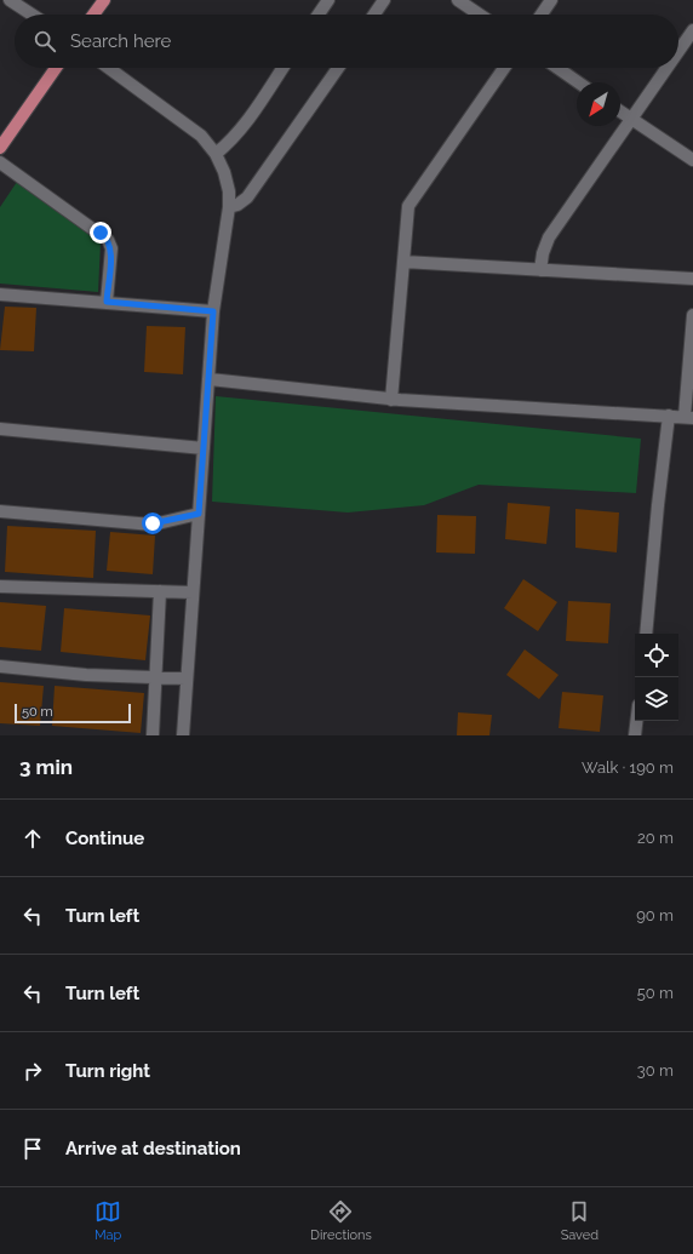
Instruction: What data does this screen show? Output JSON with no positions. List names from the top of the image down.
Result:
{
  "scale_bar": "50 m",
  "north": "bottom left",
  "page": {
    "search": "Search here",
    "scale": "50 m",
    "heading": ["3 min", "Walk · 190 m"],
    "list": [
      ["Continue", "20 m"],
      ["Turn left", "90 m"],
      ["Turn left", "50 m"],
      ["Turn right", "30 m"],
      "Arrive at destination"
    ],
    "nav": ["Map", "Directions", "Saved"]
  }
}
